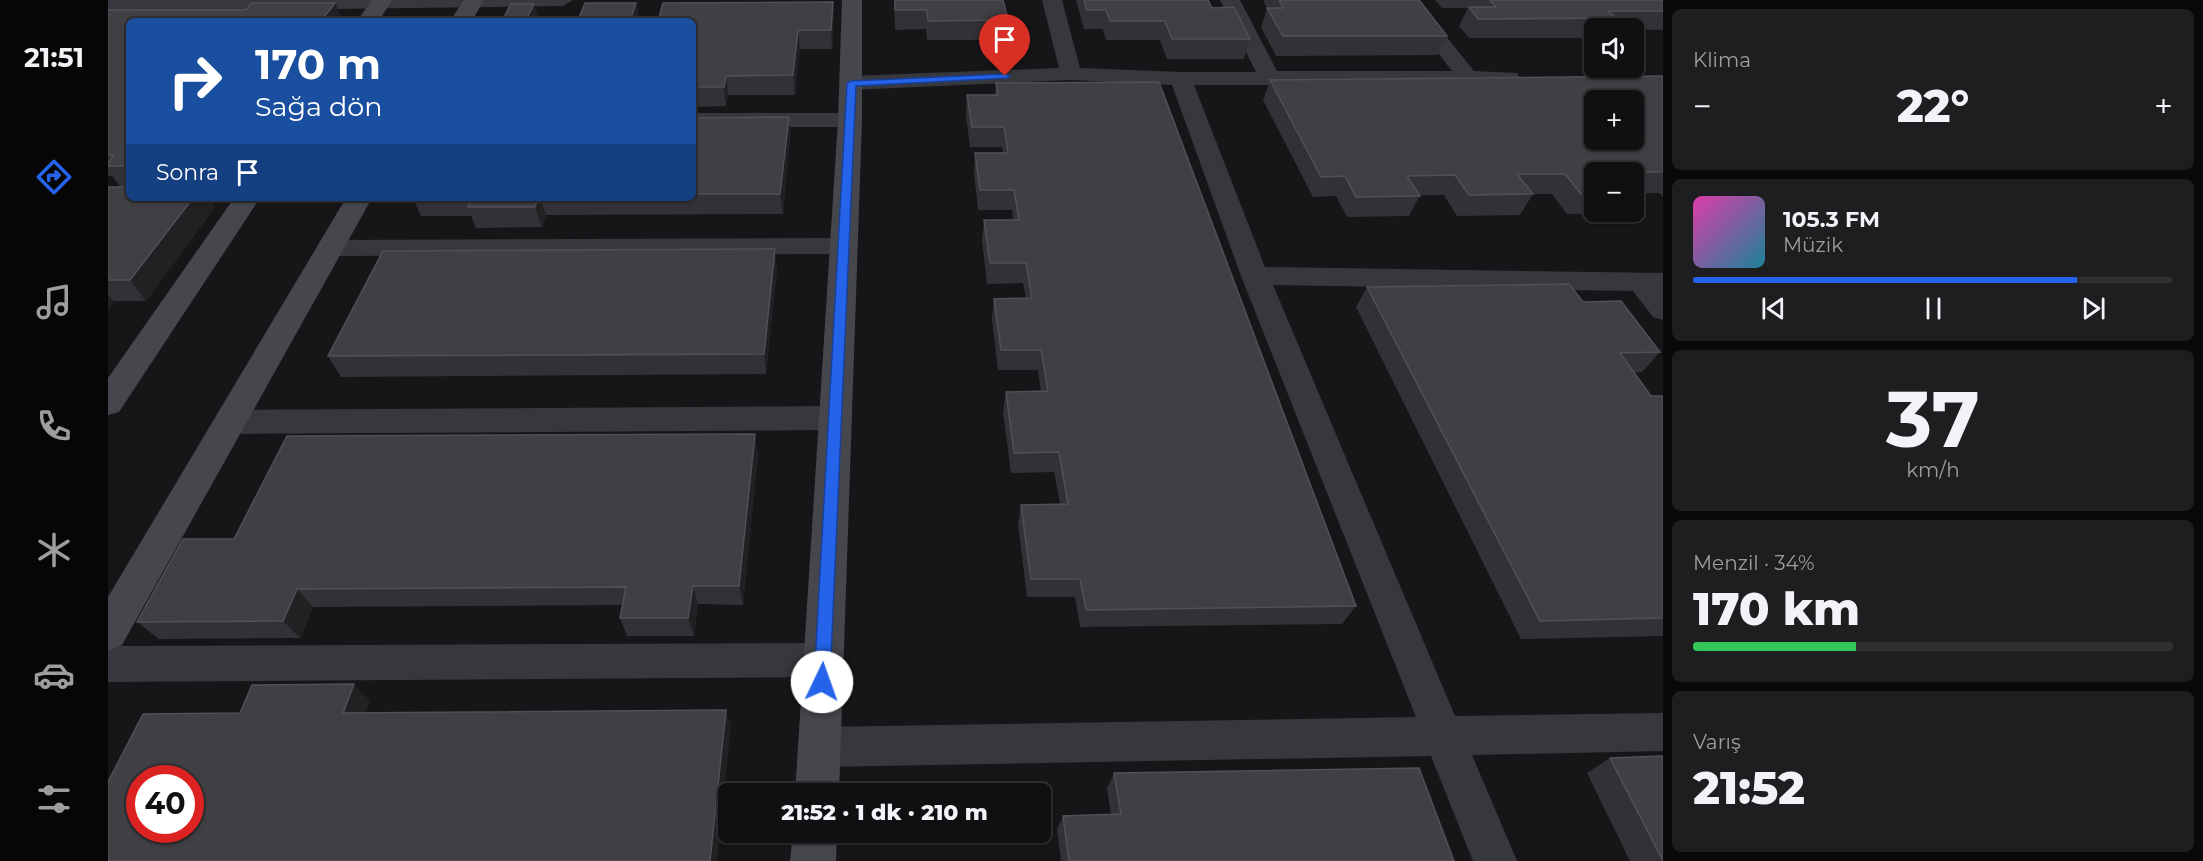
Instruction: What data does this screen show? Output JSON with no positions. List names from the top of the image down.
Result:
{
  "page": {
    "tabs": "21:51",
    "tile": [
      "Klima",
      ["37", "km/h"],
      ["Menzil · 34%", "170 km"],
      ["Varış", "21:52"]
    ],
    "map_buttons": ["+", "−"],
    "turn": ["170 m", "Sağa dön"],
    "heat": ["−", "22°", "+"],
    "then": "Sonra",
    "song": ["105.3 FM", "Müzik"],
    "limit": "40",
    "trip": "21:52 · 1 dk · 210 m"
  }
}
